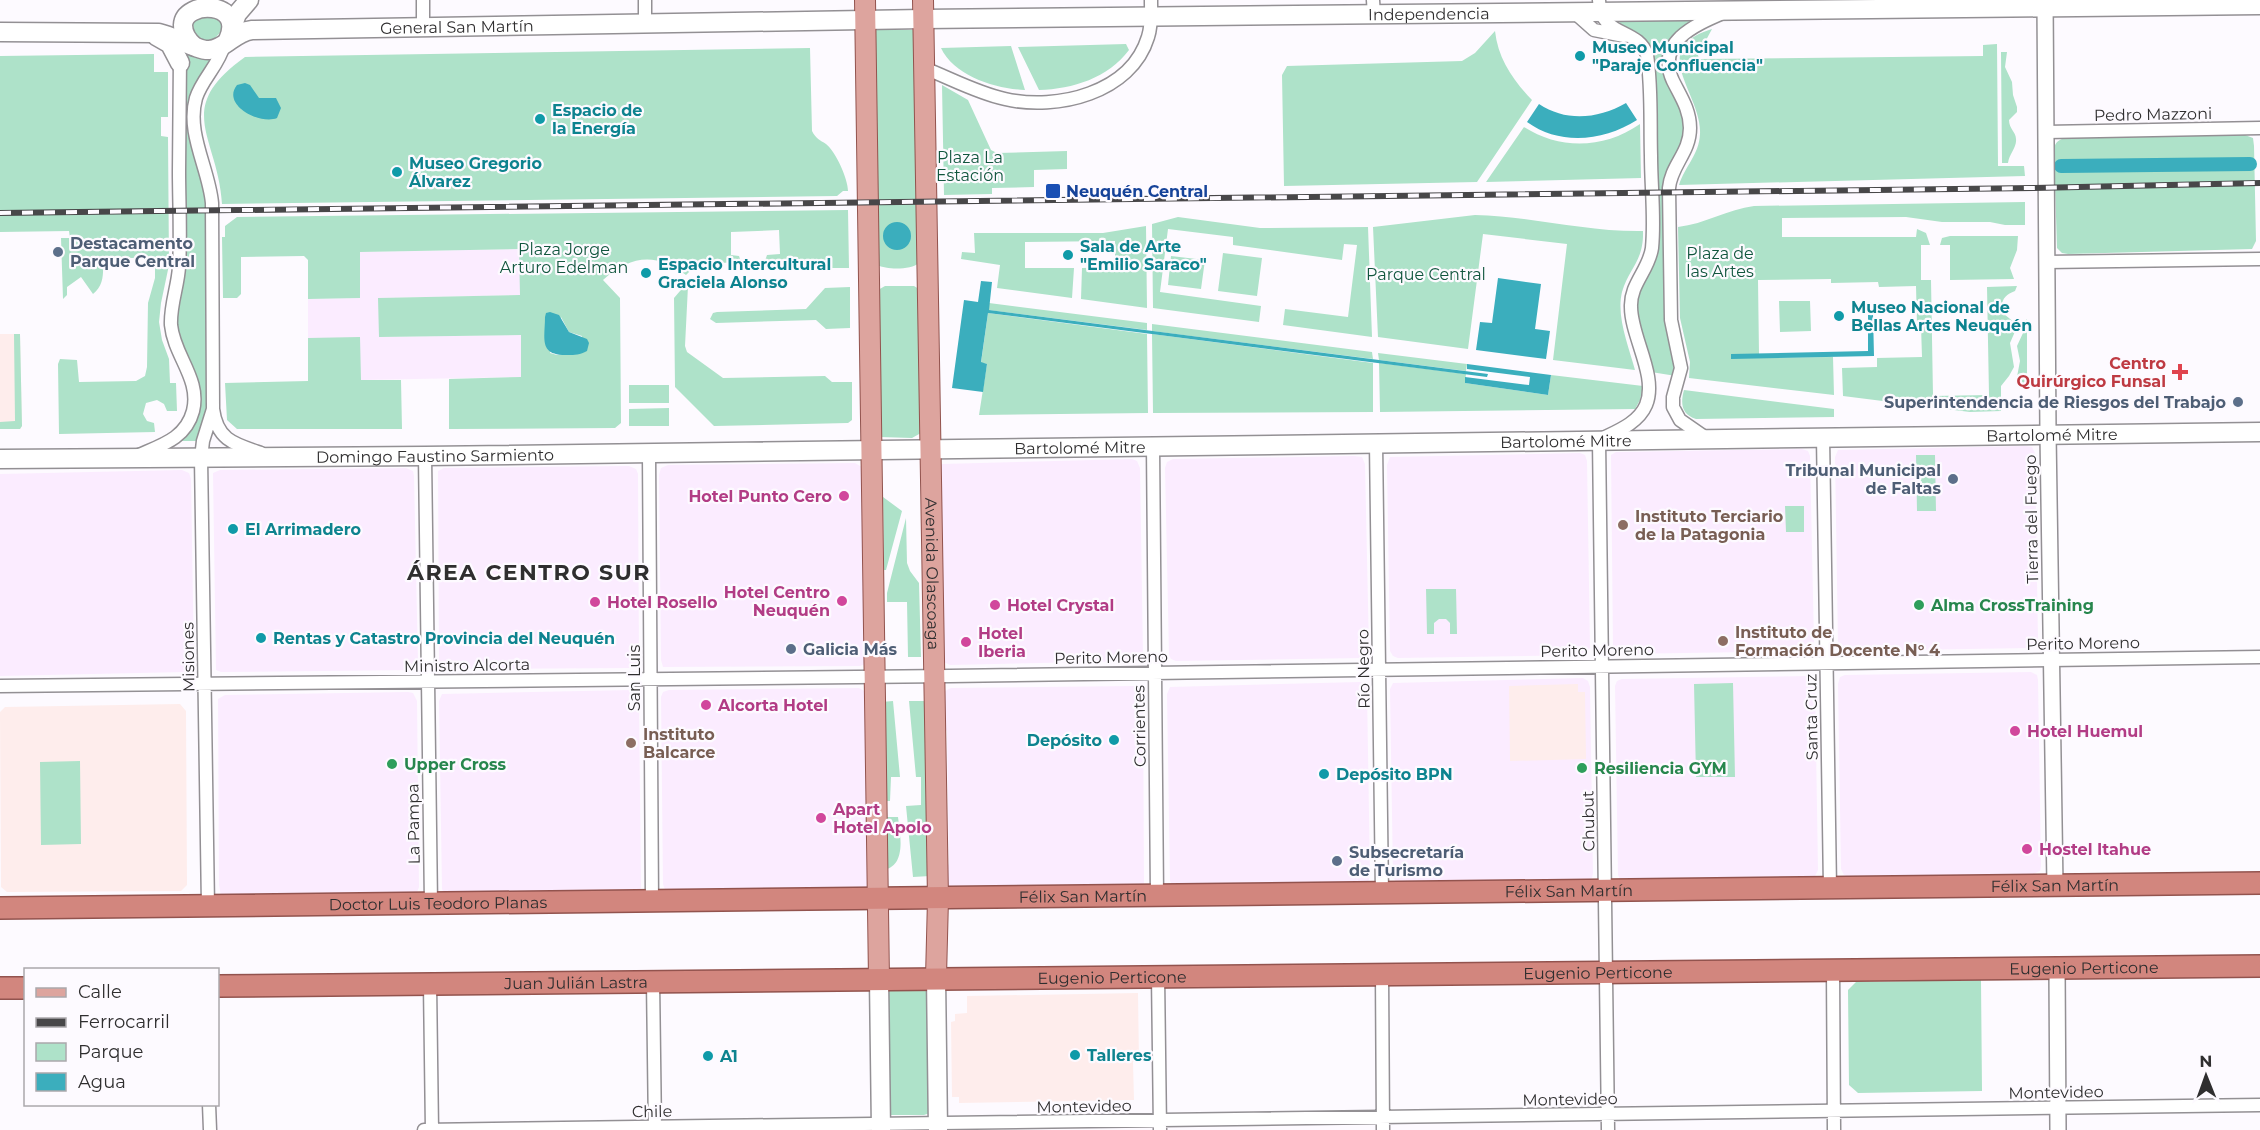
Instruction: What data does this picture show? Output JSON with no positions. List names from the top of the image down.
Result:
{
  "streets": {
    "highway": [
      "Félix San Martín",
      "Doctor Luis Teodoro Planas",
      "Eugenio Perticone",
      "Juan Julián Lastra"
    ],
    "main road": [
      "Independencia",
      "General San Martín",
      "Bartolomé Mitre",
      "Domingo Faustino Sarmiento",
      "Avenida Olascoaga"
    ],
    "street": [
      "Pedro Mazzoni",
      "Tierra del Fuego",
      "Perito Moreno",
      "Misiones",
      "Ministro Alcorta",
      "Río Negro",
      "San Luis",
      "Santa Cruz",
      "Corrientes",
      "Chubut",
      "La Pampa",
      "Montevideo",
      "Chile"
    ]
  },
  "crossings": [
    ["Independencia", "General San Martín"],
    ["Independencia", "Tierra del Fuego"],
    ["Independencia", "Avenida Olascoaga"],
    ["General San Martín", "Avenida Olascoaga"],
    ["Pedro Mazzoni", "Tierra del Fuego"],
    ["Bartolomé Mitre", "Domingo Faustino Sarmiento"],
    ["Bartolomé Mitre", "Tierra del Fuego"],
    ["Bartolomé Mitre", "Avenida Olascoaga"],
    ["Bartolomé Mitre", "Río Negro"],
    ["Bartolomé Mitre", "Santa Cruz"],
    ["Bartolomé Mitre", "Corrientes"],
    ["Bartolomé Mitre", "Chubut"],
    ["Domingo Faustino Sarmiento", "Misiones"],
    ["Domingo Faustino Sarmiento", "San Luis"],
    ["Domingo Faustino Sarmiento", "La Pampa"],
    ["Tierra del Fuego", "Perito Moreno"],
    ["Tierra del Fuego", "Félix San Martín"],
    ["Avenida Olascoaga", "Perito Moreno"],
    ["Avenida Olascoaga", "Ministro Alcorta"],
    ["Avenida Olascoaga", "Félix San Martín"],
    ["Avenida Olascoaga", "Eugenio Perticone"],
    ["Avenida Olascoaga", "Juan Julián Lastra"],
    ["Avenida Olascoaga", "Montevideo"],
    ["Perito Moreno", "Ministro Alcorta"],
    ["Perito Moreno", "Río Negro"],
    ["Perito Moreno", "Santa Cruz"],
    ["Perito Moreno", "Corrientes"],
    ["Perito Moreno", "Chubut"],
    ["Misiones", "Ministro Alcorta"],
    ["Misiones", "Doctor Luis Teodoro Planas"],
    ["Ministro Alcorta", "San Luis"],
    ["Ministro Alcorta", "La Pampa"],
    ["Río Negro", "Félix San Martín"],
    ["San Luis", "Doctor Luis Teodoro Planas"],
    ["Santa Cruz", "Félix San Martín"],
    ["Corrientes", "Félix San Martín"],
    ["Chubut", "Félix San Martín"],
    ["Chubut", "Eugenio Perticone"],
    ["Chubut", "Montevideo"],
    ["La Pampa", "Doctor Luis Teodoro Planas"],
    ["Félix San Martín", "Doctor Luis Teodoro Planas"],
    ["Eugenio Perticone", "Juan Julián Lastra"],
    ["Montevideo", "Chile"]
  ],
  "districts": ["ÁREA CENTRO SUR"],
  "parks": [
    "Plaza La Estación",
    "Plaza Jorge Arturo Edelman",
    "Plaza de las Artes",
    "Parque Central"
  ],
  "places": {
    "other": [
      "Museo Municipal \"Paraje Confluencia\"",
      "Espacio de la Energía",
      "Museo Gregorio Álvarez",
      "Destacamento Parque Central",
      "Sala de Arte \"Emilio Saraco\"",
      "Espacio Intercultural Graciela Alonso",
      "Museo Nacional de Bellas Artes Neuquén",
      "Superintendencia de Riesgos del Trabajo",
      "Tribunal Municipal de Faltas",
      "Hotel Punto Cero",
      "Instituto Terciario de la Patagonia",
      "El Arrimadero",
      "Hotel Centro Neuquén",
      "Hotel Rosello",
      "Hotel Crystal",
      "Alma CrossTraining",
      "Rentas y Catastro Provincia del Neuquén",
      "Instituto de Formación Docente N° 4",
      "Hotel Iberia",
      "Galicia Más",
      "Alcorta Hotel",
      "Hotel Huemul",
      "Depósito",
      "Instituto Balcarce",
      "Upper Cross",
      "Resiliencia GYM",
      "Depósito BPN",
      "Apart Hotel Apolo",
      "Hostel Itahue",
      "Subsecretaría de Turismo",
      "Talleres",
      "A1"
    ],
    "transit": ["Neuquén Central"],
    "health": ["Centro Quirúrgico Funsal"]
  },
  "legend": [
    "Calle",
    "Ferrocarril",
    "Parque",
    "Agua"
  ],
  "north": "top"
}
